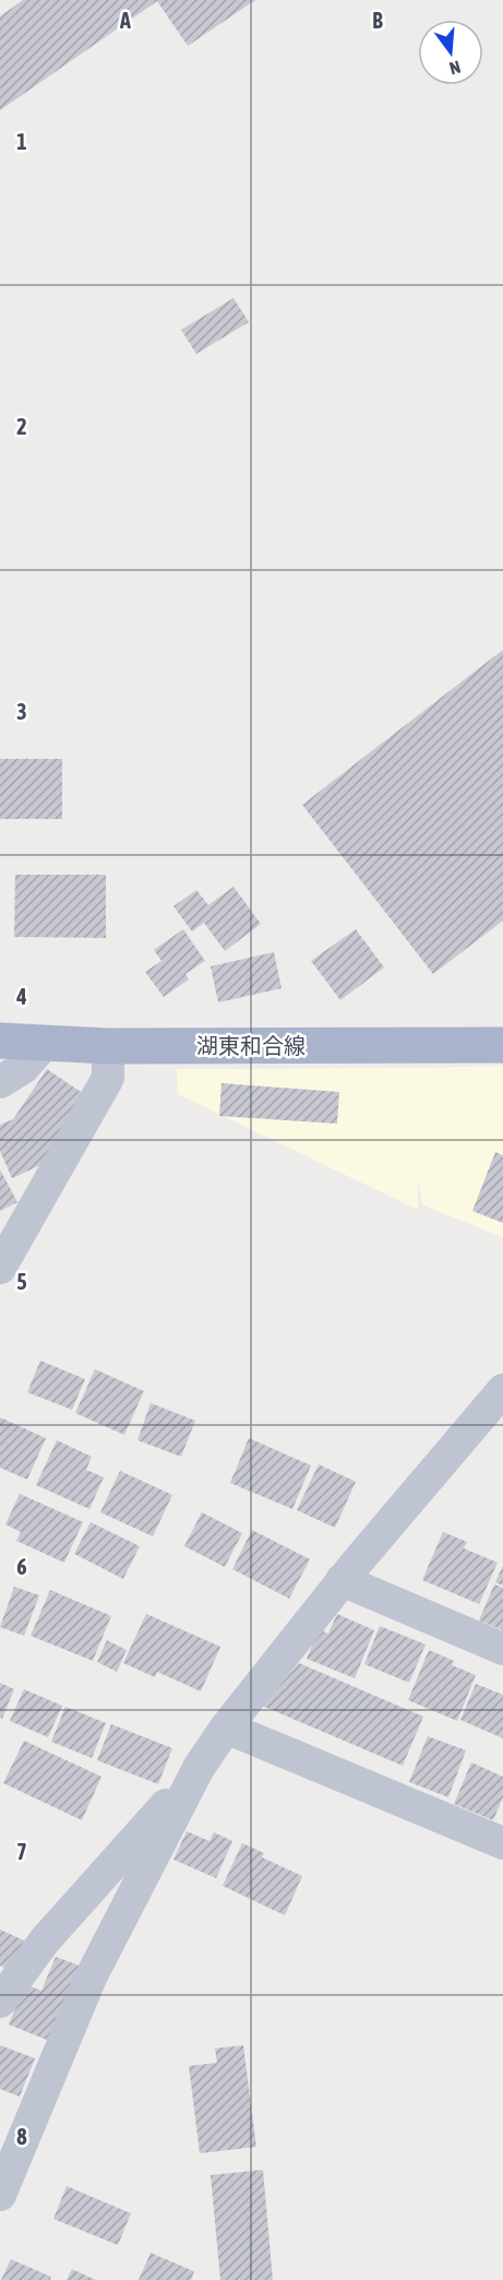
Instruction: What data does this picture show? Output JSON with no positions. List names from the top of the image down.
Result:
{
  "streets": {
    "main road": ["湖東和合線"]
  },
  "north": "bottom",
  "grid": {
    "columns": ["A", "B"],
    "rows": [
      "1",
      "2",
      "3",
      "4",
      "5",
      "6",
      "7",
      "8"
    ]
  }
}
